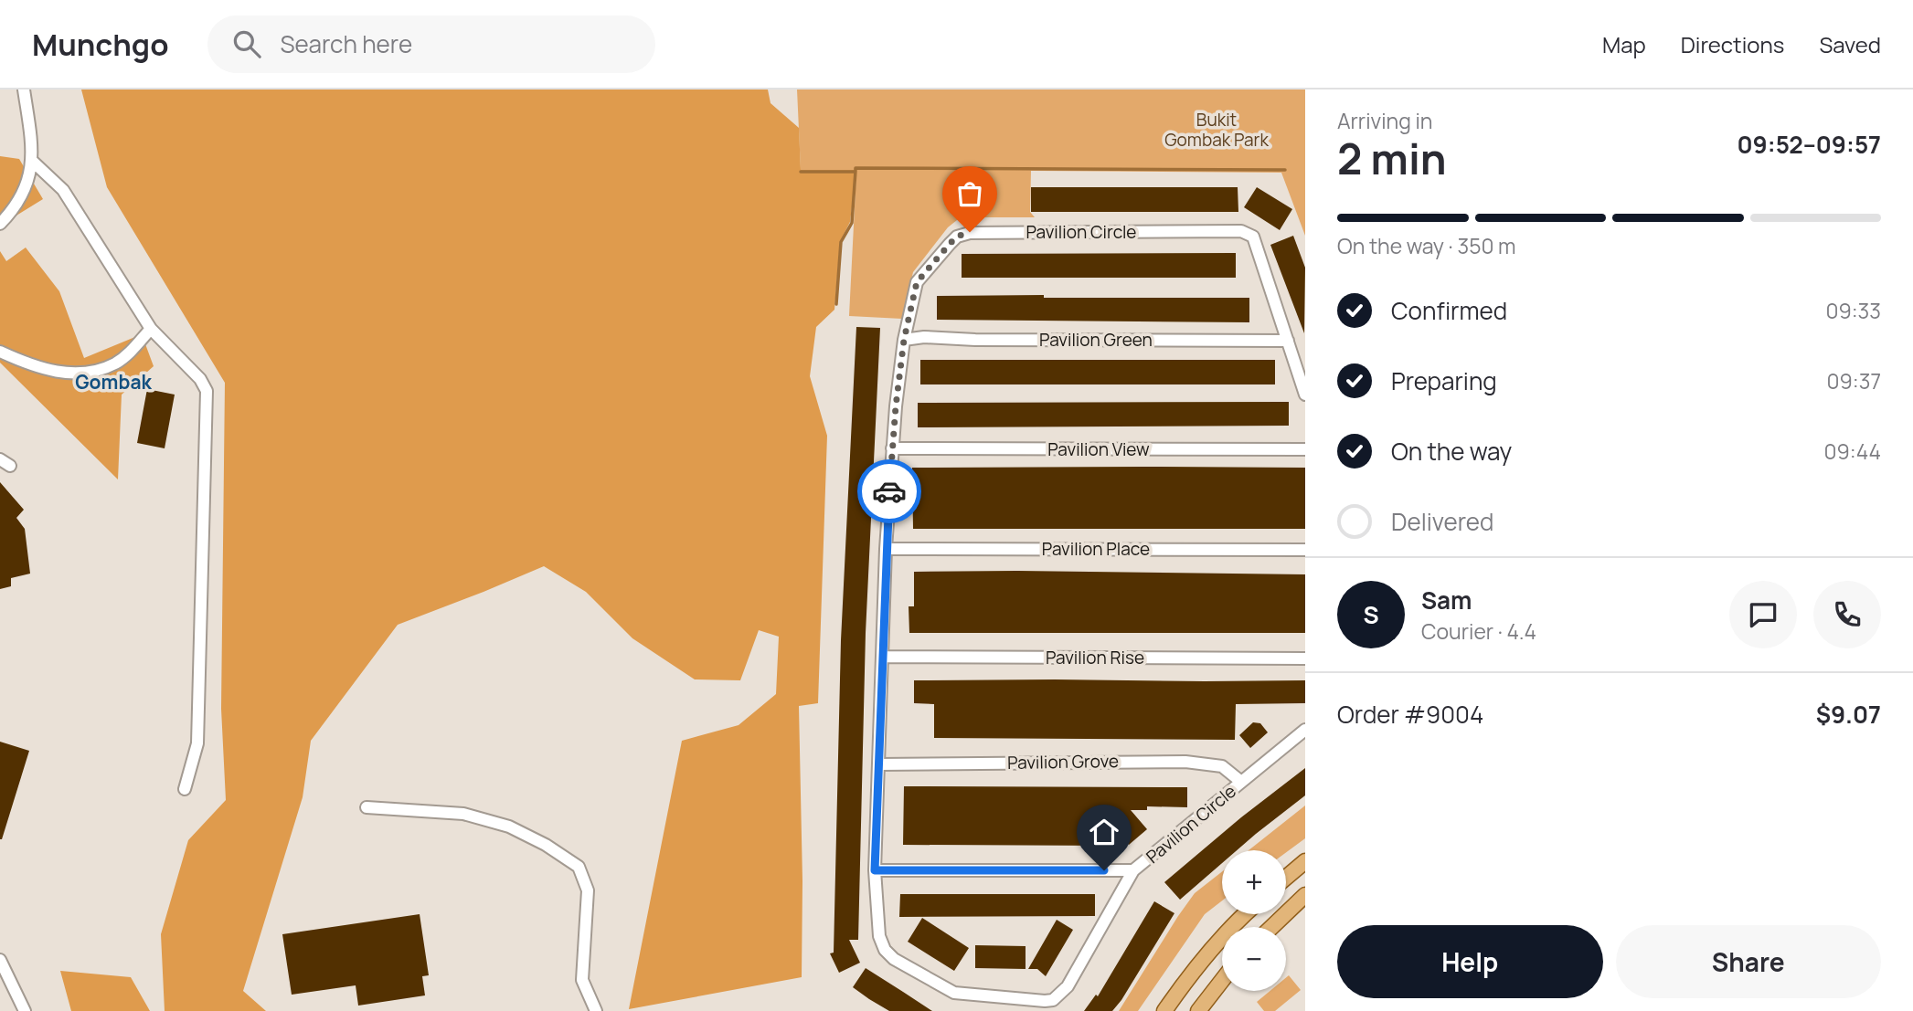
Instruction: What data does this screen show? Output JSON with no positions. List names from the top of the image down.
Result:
{
  "streets": {
    "street": [
      "Pavilion Circle",
      "Pavilion Green",
      "Pavilion View",
      "Pavilion Place",
      "Pavilion Rise",
      "Pavilion Grove"
    ]
  },
  "crossings": [
    ["Pavilion Circle", "Pavilion Green"],
    ["Pavilion Circle", "Pavilion View"],
    ["Pavilion Circle", "Pavilion Place"],
    ["Pavilion Circle", "Pavilion Rise"],
    ["Pavilion Circle", "Pavilion Grove"]
  ],
  "districts": ["Gombak"],
  "parks": ["Bukit Gombak Park"],
  "page": {
    "header": "Munchgo",
    "search": "Search here",
    "nav": ["Map", "Directions", "Saved"],
    "heading": ["2 min", "Arriving in", "09:52–09:57"],
    "panel": [
      "Sam",
      "Courier · 4.4",
      "Order #9004",
      "$9.07"
    ],
    "bar": "On the way · 350 m",
    "list": [
      ["Confirmed", "09:33"],
      ["Preparing", "09:37"],
      ["On the way", "09:44"],
      "Delivered"
    ],
    "round": "S",
    "map_buttons": ["+", "−"],
    "buttons": ["Help", "Share"]
  }
}
